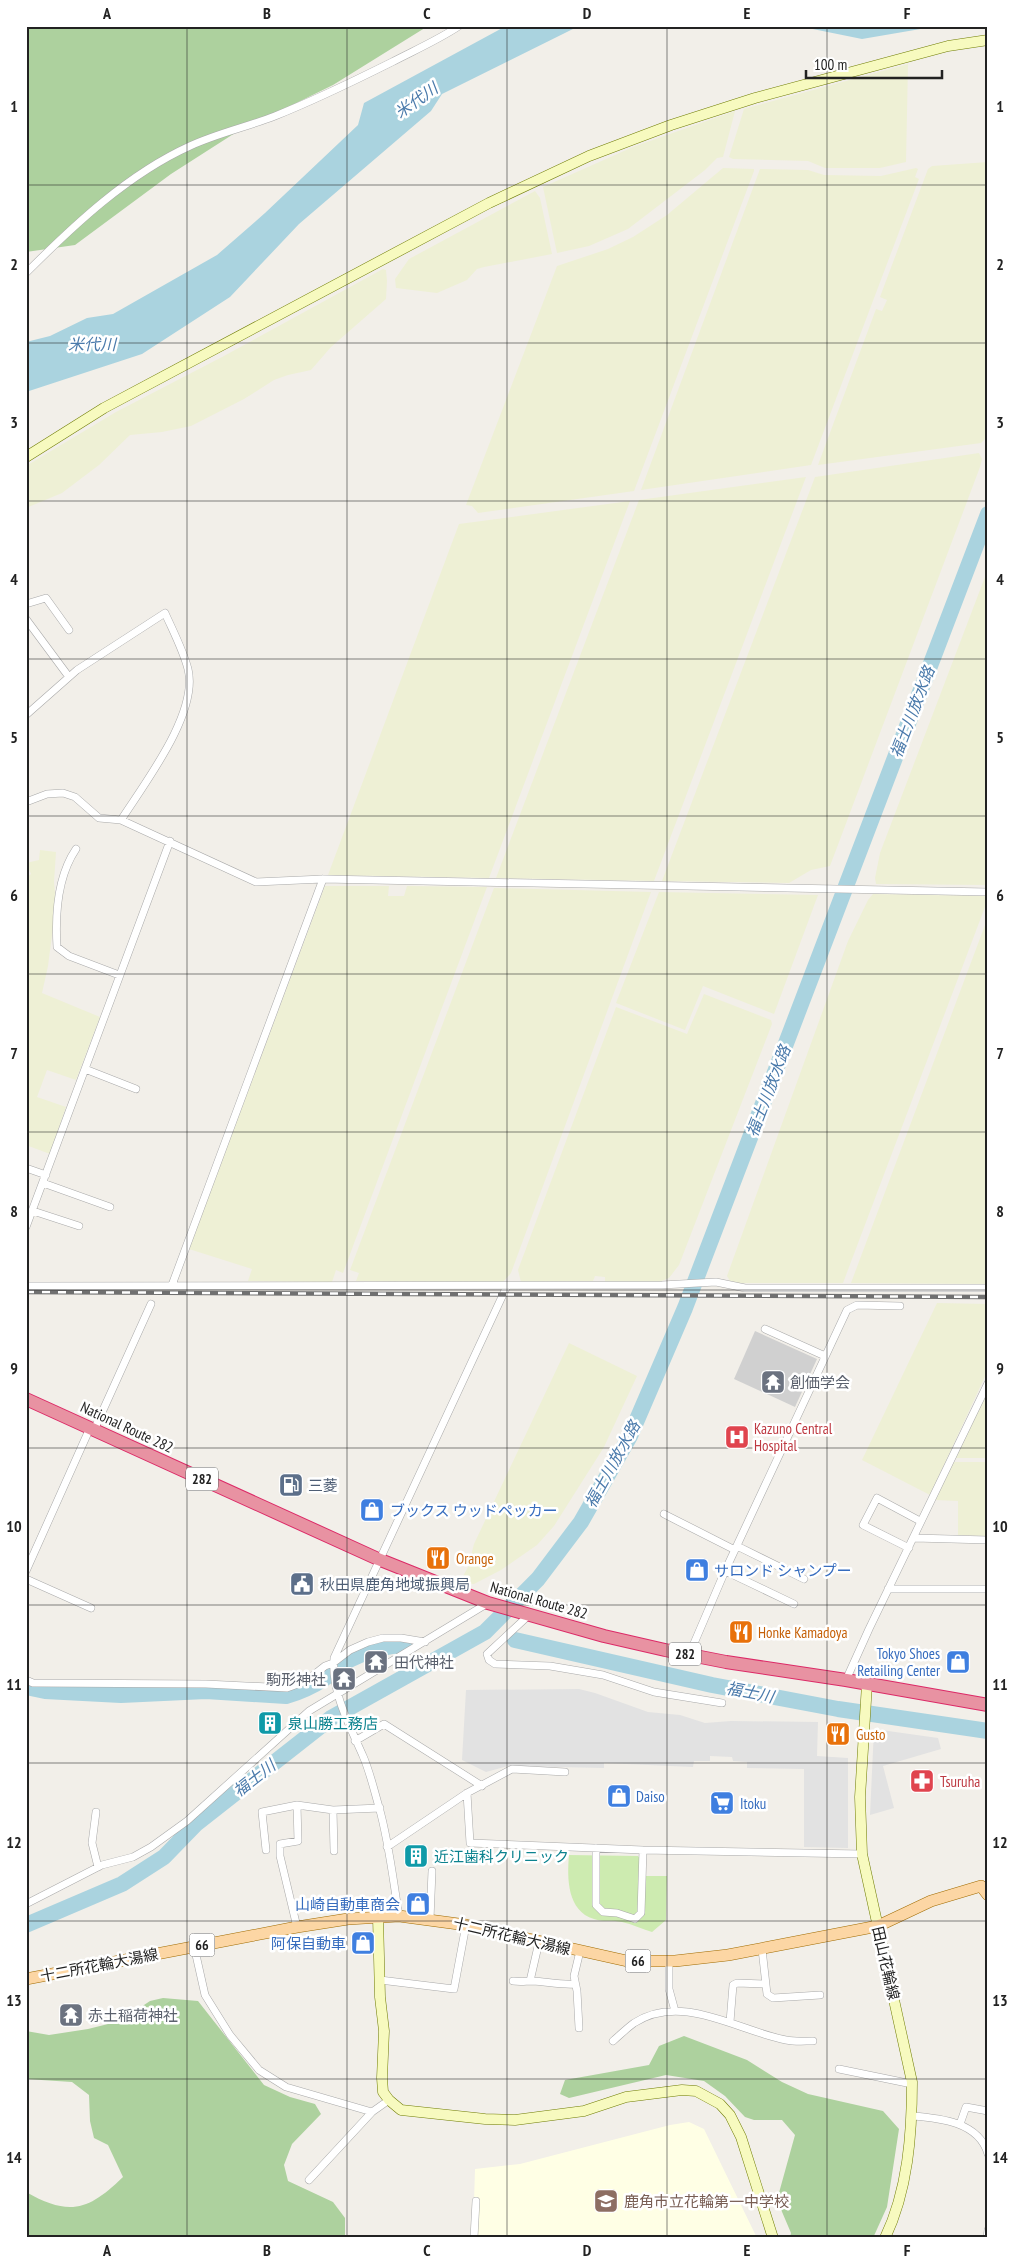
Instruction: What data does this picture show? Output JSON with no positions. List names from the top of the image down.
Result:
{
  "streets": {
    "highway": ["National Route 282", "282"],
    "main road": ["十二所花輪大湯線", "66"],
    "street": ["田山花輪線"]
  },
  "crossings": [
    ["National Route 282", "田山花輪線"],
    ["十二所花輪大湯線", "田山花輪線"]
  ],
  "water": ["米代川", "福士川放水路", "福士川"],
  "places": {
    "temple": [
      "創価学会",
      "田代神社",
      "駒形神社",
      "赤土稲荷神社"
    ],
    "hospital": ["Kazuno Central Hospital"],
    "fuel station": ["三菱"],
    "shop": [
      "ブックス ウッドペッカー",
      "サロンド シャンプー",
      "Tokyo Shoes Retailing Center",
      "Daiso",
      "山崎自動車商会",
      "阿保自動車"
    ],
    "restaurant": ["Orange", "Honke Kamadoya", "Gusto"],
    "public building": ["秋田県鹿角地域振興局"],
    "building": ["泉山勝工務店", "近江歯科クリニック"],
    "pharmacy": ["Tsuruha"],
    "supermarket": ["Itoku"],
    "school or university": ["鹿角市立花輪第一中学校"]
  },
  "scale_bar": "100 m",
  "grid": {
    "columns": [
      "A",
      "B",
      "C",
      "D",
      "E",
      "F"
    ],
    "rows": [
      "1",
      "2",
      "3",
      "4",
      "5",
      "6",
      "7",
      "8",
      "9",
      "10",
      "11",
      "12",
      "13",
      "14"
    ]
  }
}
